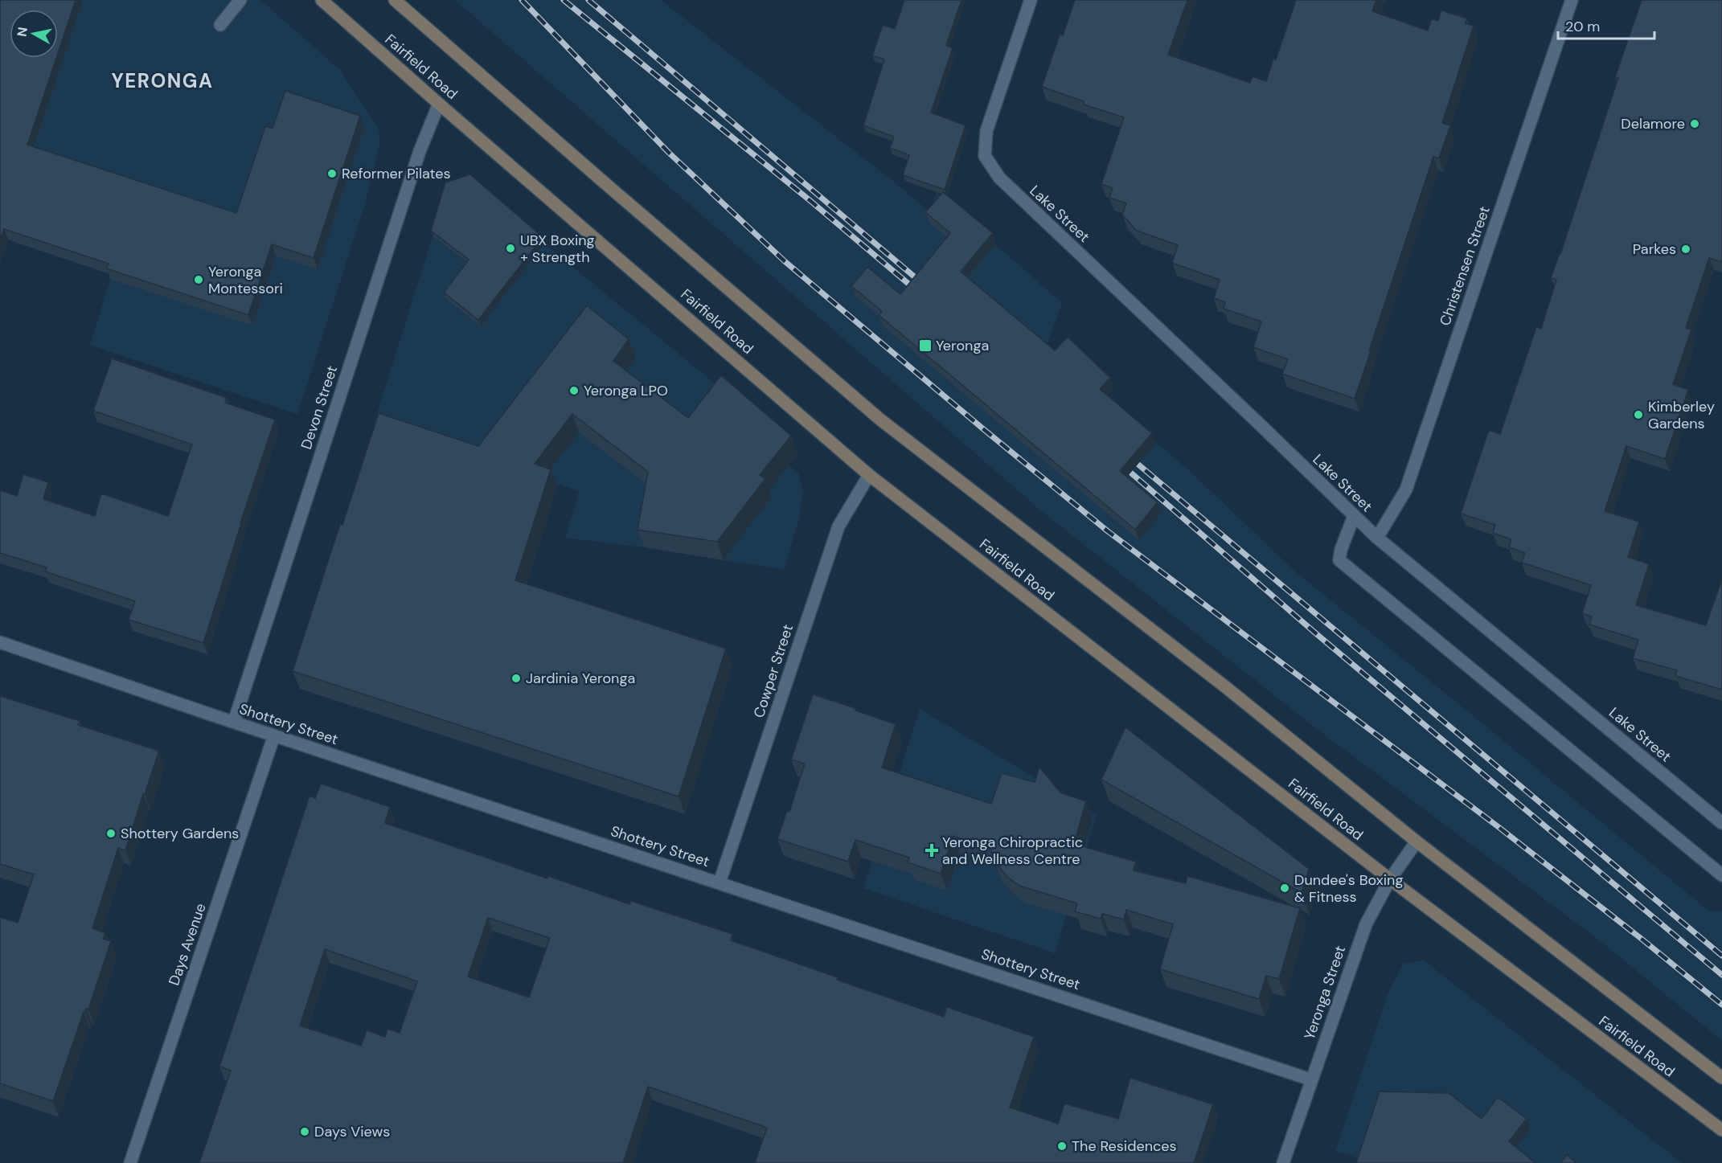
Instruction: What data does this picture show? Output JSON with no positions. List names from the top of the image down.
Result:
{
  "streets": {
    "main road": ["Fairfield Road"],
    "street": [
      "Lake Street",
      "Christensen Street",
      "Devon Street",
      "Cowper Street",
      "Shottery Street",
      "Days Avenue",
      "Yeronga Street"
    ]
  },
  "crossings": [
    ["Fairfield Road", "Devon Street"],
    ["Fairfield Road", "Cowper Street"],
    ["Fairfield Road", "Yeronga Street"],
    ["Lake Street", "Christensen Street"],
    ["Devon Street", "Shottery Street"],
    ["Cowper Street", "Shottery Street"],
    ["Shottery Street", "Days Avenue"],
    ["Shottery Street", "Yeronga Street"]
  ],
  "districts": ["YERONGA"],
  "places": {
    "other": [
      "Delamore",
      "Reformer Pilates",
      "UBX Boxing + Strength",
      "Parkes",
      "Yeronga Montessori",
      "Yeronga LPO",
      "Kimberley Gardens",
      "Jardinia Yeronga",
      "Shottery Gardens",
      "Dundee's Boxing & Fitness",
      "Days Views",
      "The Residences"
    ],
    "transit": ["Yeronga"],
    "health": ["Yeronga Chiropractic and Wellness Centre"]
  },
  "scale_bar": "20 m",
  "north": "left"
}
